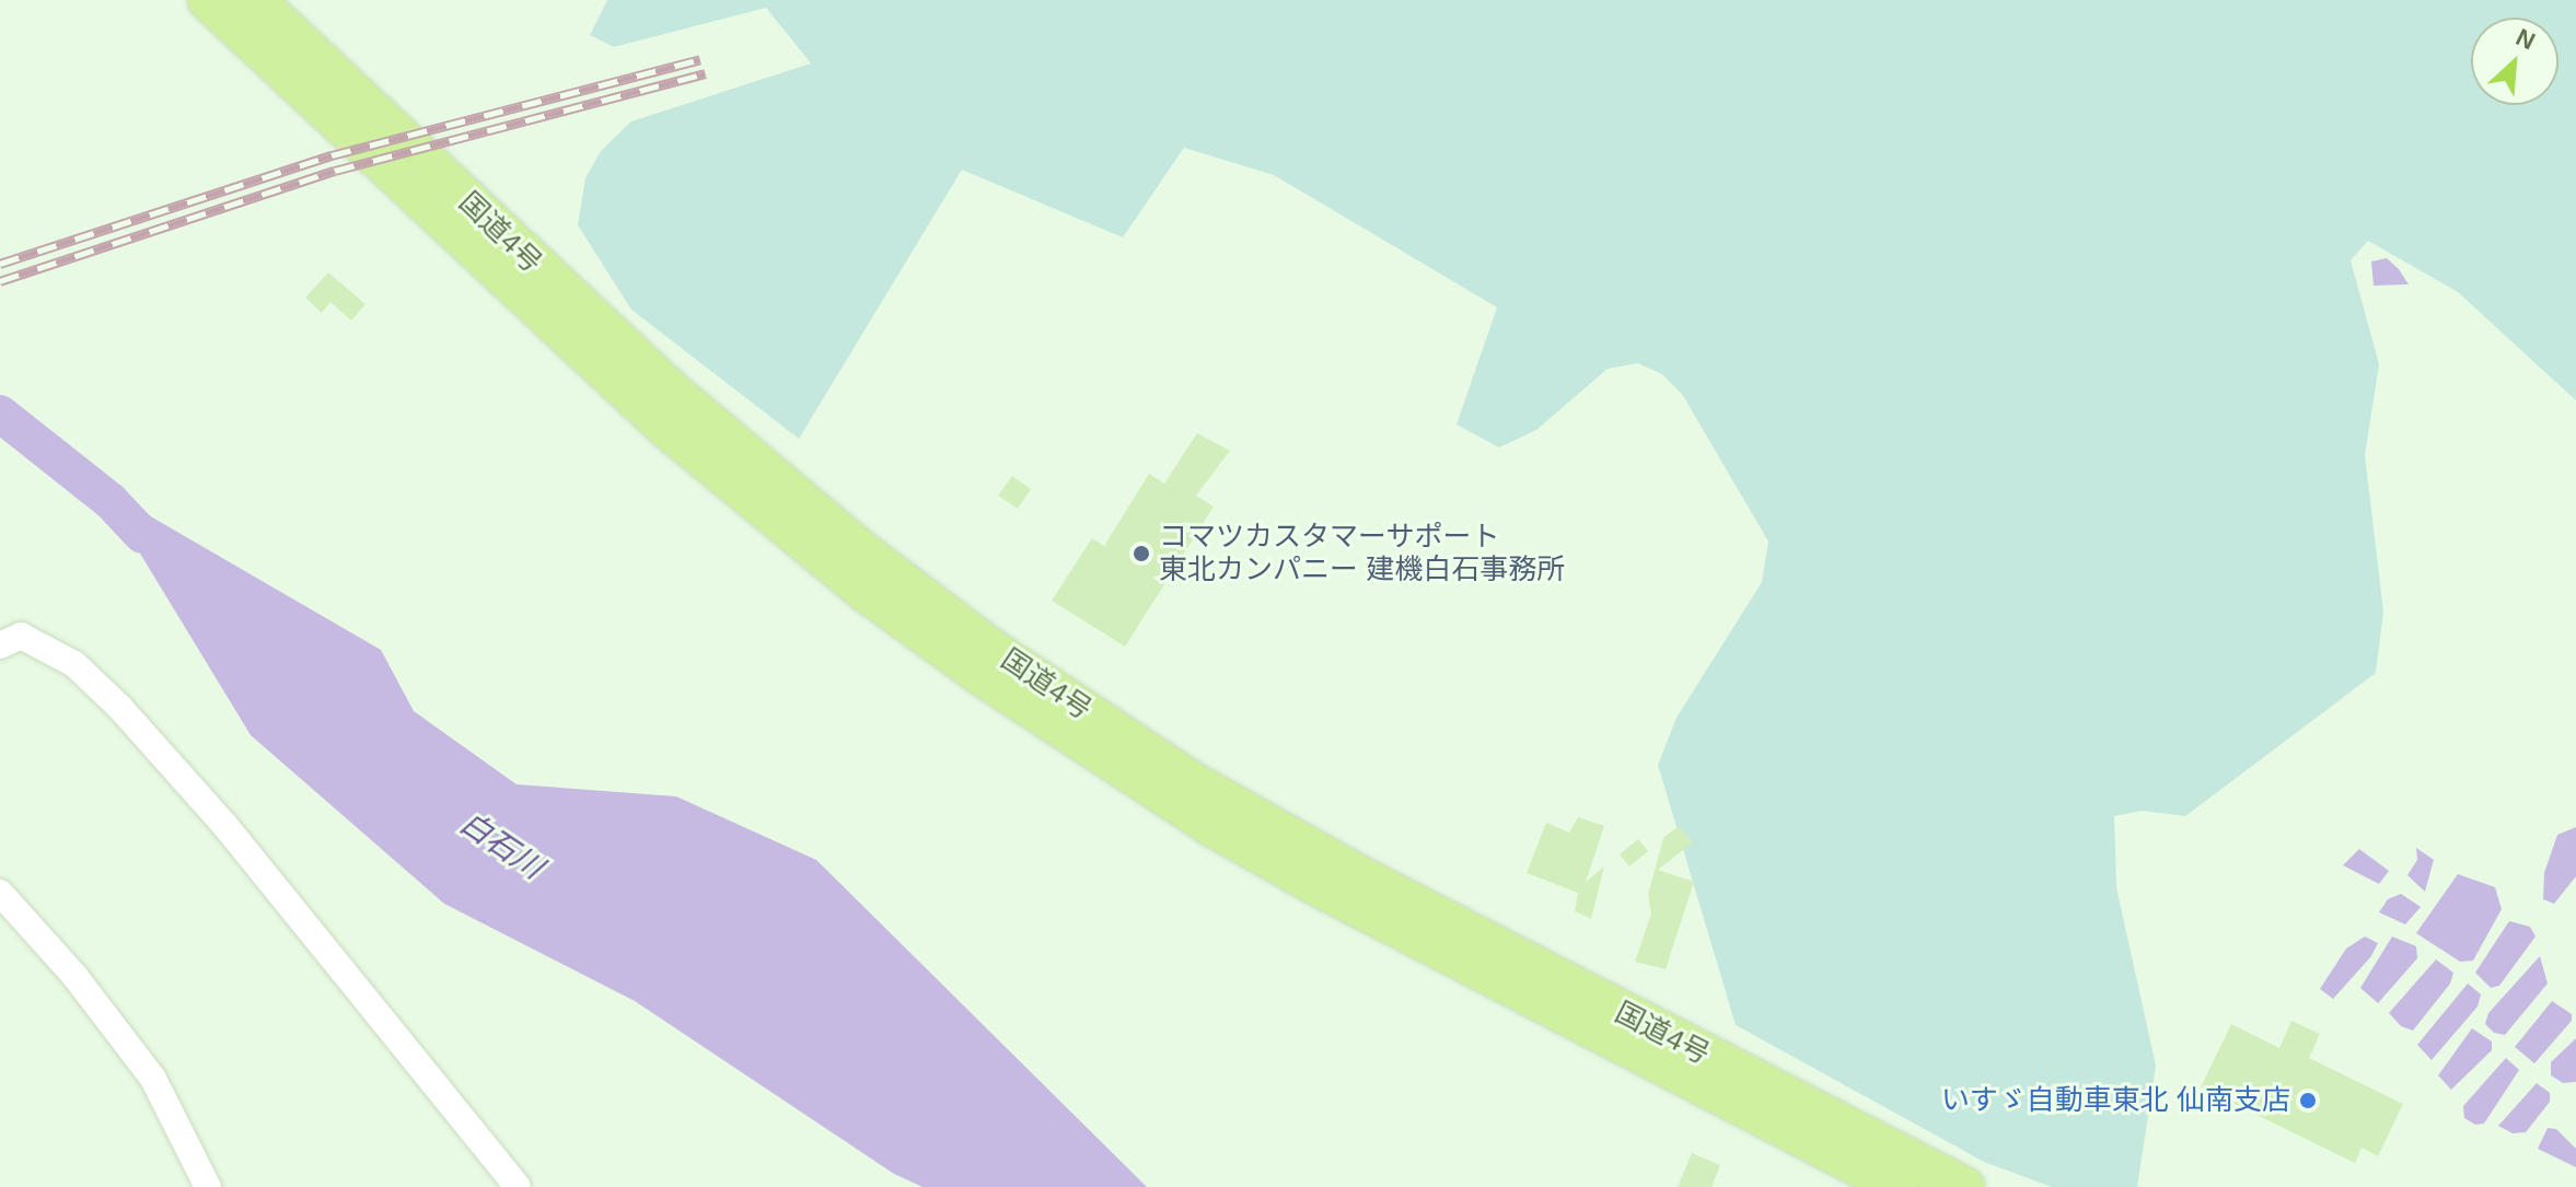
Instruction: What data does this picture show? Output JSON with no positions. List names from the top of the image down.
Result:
{
  "streets": {
    "highway": ["国道4号"]
  },
  "water": ["白石川"],
  "places": ["コマツカスタマーサポート 東北カンパニー 建機白石事務所", "いすゞ自動車東北 仙南支店"],
  "north": "top right"
}
